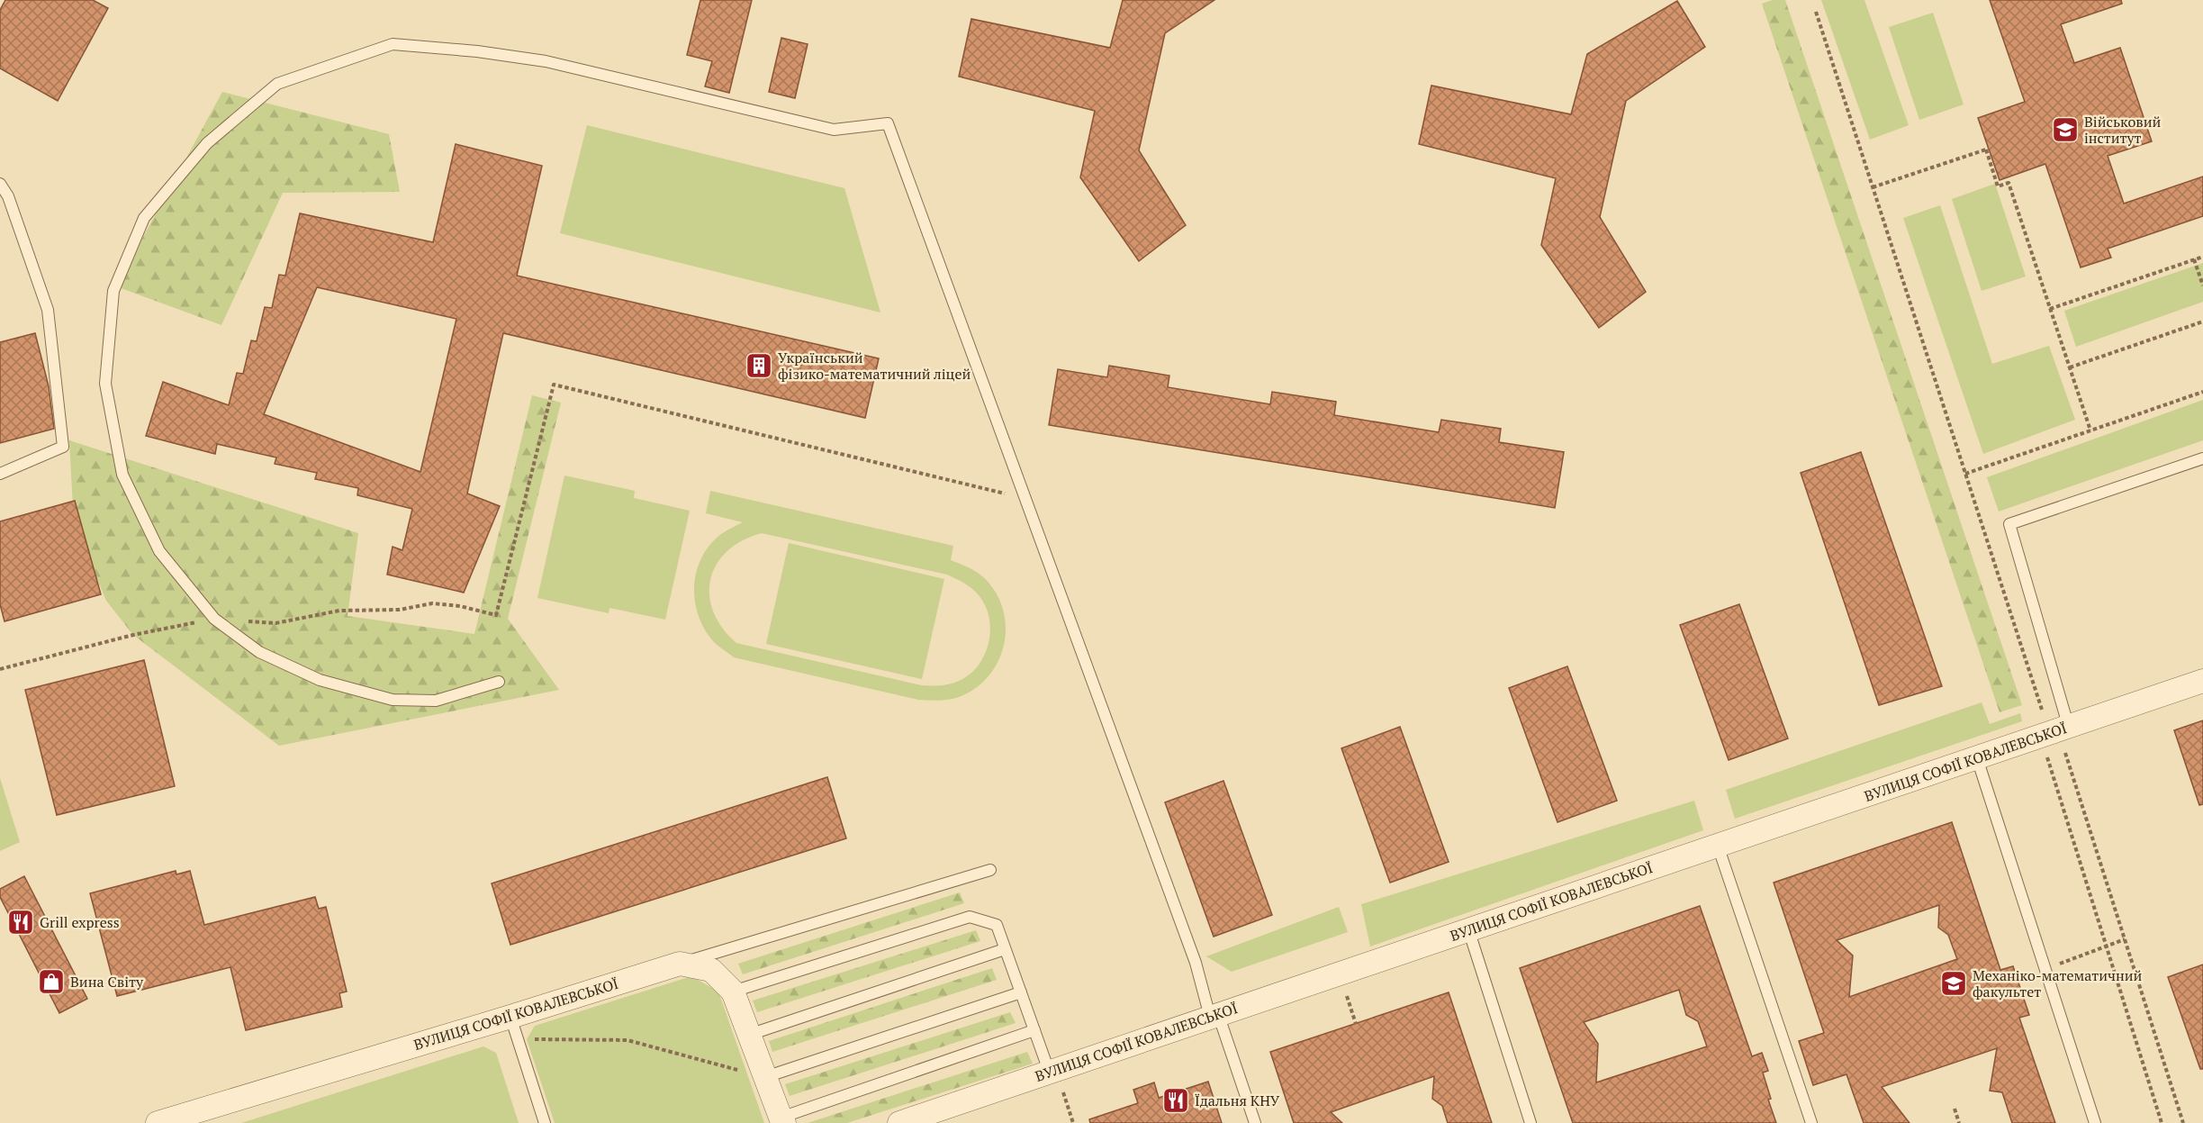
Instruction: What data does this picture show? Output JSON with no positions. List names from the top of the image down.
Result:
{
  "streets": {
    "street": ["ВУЛИЦЯ СОФІЇ КОВАЛЕВСЬКОЇ"]
  },
  "places": {
    "school or university": ["Військовий інститут", "Механіко-математичний факультет"],
    "building": ["Український фізико-математичний ліцей"],
    "restaurant": ["Grill express", "Їдальня КНУ"],
    "shop": ["Вина Світу"]
  }
}
